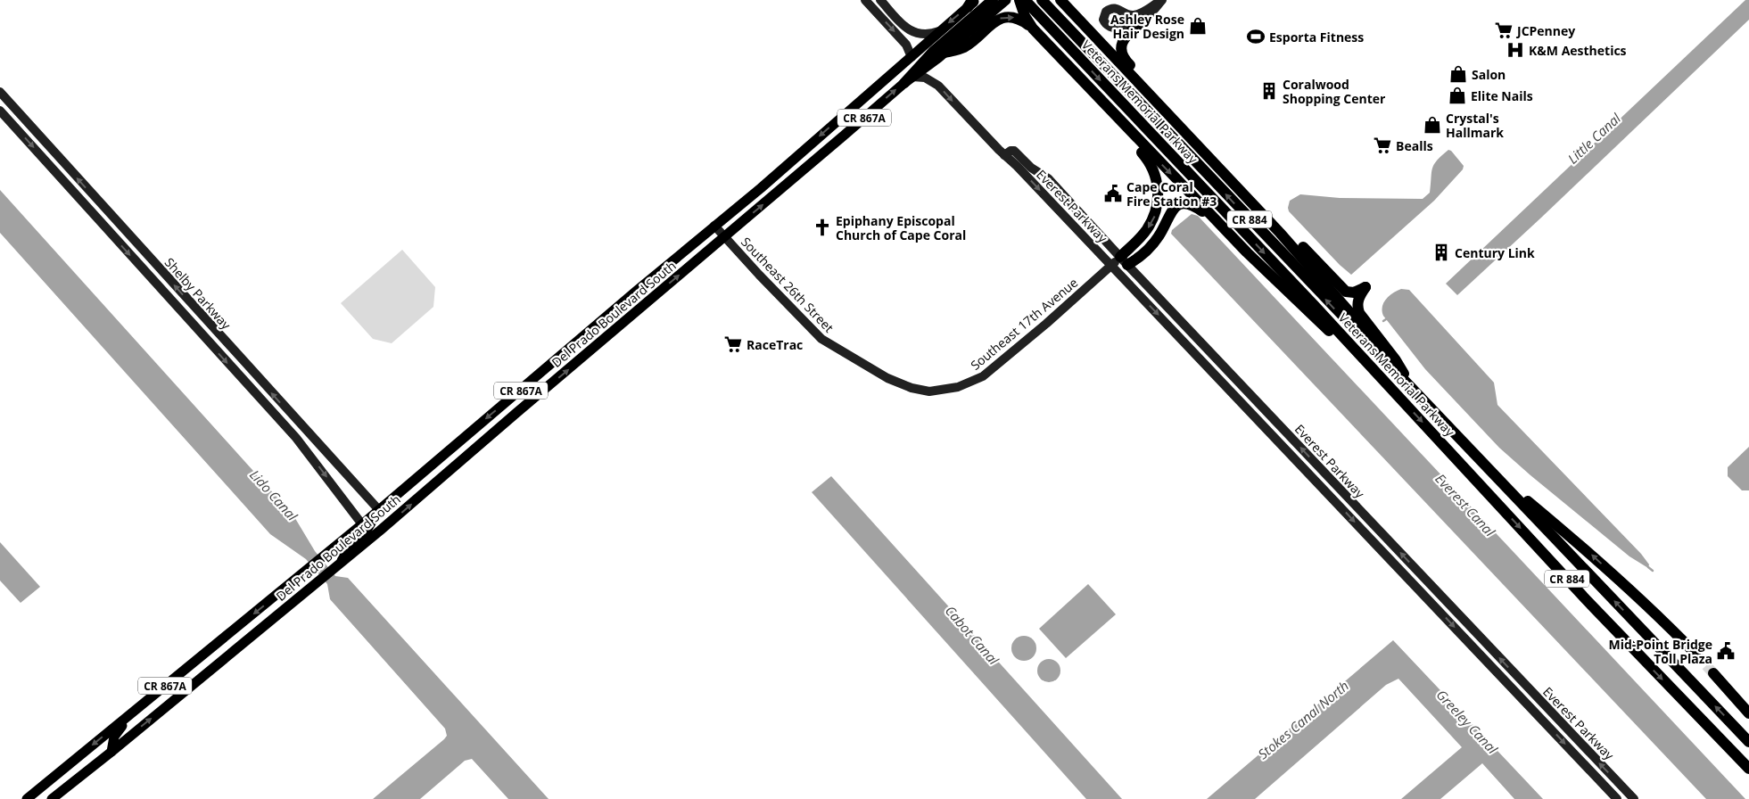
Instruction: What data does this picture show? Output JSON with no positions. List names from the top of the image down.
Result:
{
  "streets": {
    "highway": ["Veterans Memorial Parkway", "CR 884"],
    "main road": ["CR 867A", "Del Prado Boulevard South"],
    "street": [
      "Everest Parkway",
      "Southeast 26th Street",
      "Shelby Parkway",
      "Southeast 17th Avenue"
    ]
  },
  "crossings": [
    ["Everest Parkway", "Del Prado Boulevard South"],
    ["Everest Parkway", "Southeast 17th Avenue"],
    ["Southeast 26th Street", "Del Prado Boulevard South"],
    ["Southeast 26th Street", "Southeast 17th Avenue"],
    ["Shelby Parkway", "Del Prado Boulevard South"]
  ],
  "water": [
    "Little Canal",
    "Lido Canal",
    "Everest Canal",
    "Cabot Canal",
    "Stokes Canal North",
    "Greeley Canal"
  ],
  "places": {
    "shop": [
      "Ashley Rose Hair Design",
      "Salon",
      "Elite Nails",
      "Crystal's Hallmark"
    ],
    "supermarket": ["JCPenney", "Bealls", "RaceTrac"],
    "sports": ["Esporta Fitness"],
    "hospital": ["K&M Aesthetics"],
    "building": ["Coralwood Shopping Center", "Century Link"],
    "public building": ["Cape Coral Fire Station #3", "Mid-Point Bridge Toll Plaza"],
    "church": ["Epiphany Episcopal Church of Cape Coral"]
  }
}
